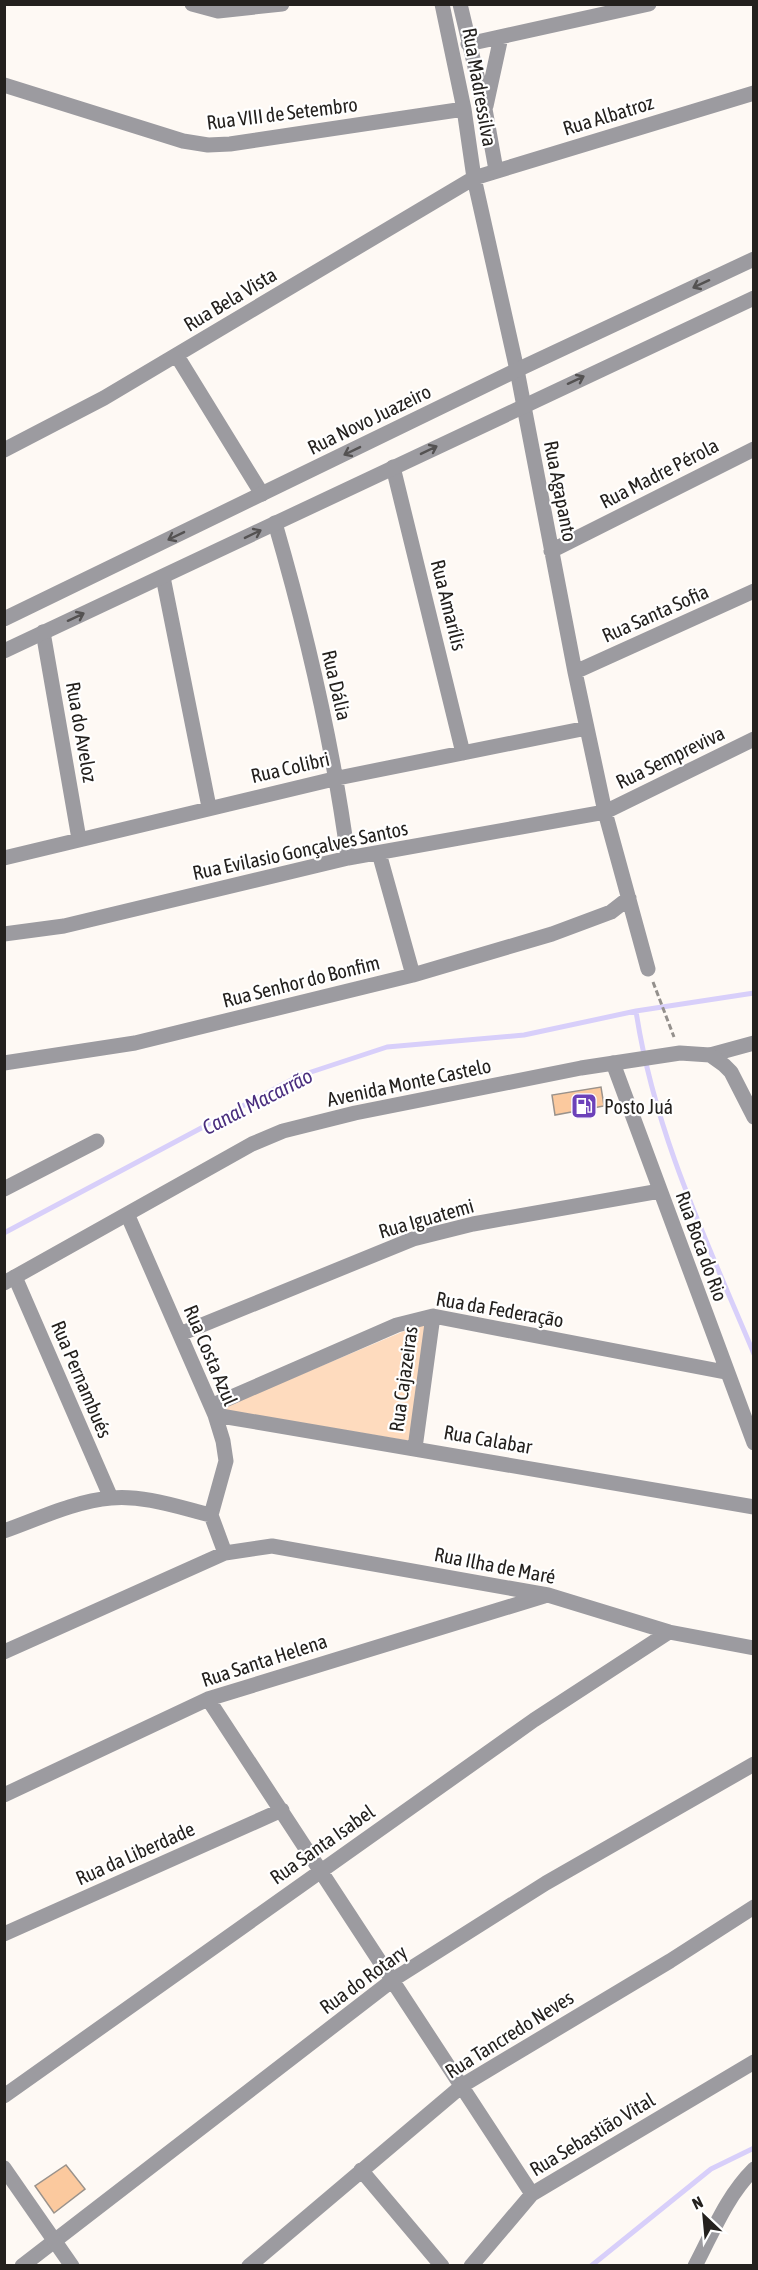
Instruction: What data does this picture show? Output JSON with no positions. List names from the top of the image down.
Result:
{
  "streets": {
    "street": [
      "Rua Madressilva",
      "Rua VIII de Setembro",
      "Rua Albatroz",
      "Rua Bela Vista",
      "Rua Novo Juazeiro",
      "Rua Madre Pérola",
      "Rua Agapanto",
      "Rua Amarílis",
      "Rua Santa Sofia",
      "Rua Dália",
      "Rua do Aveloz",
      "Rua Sempreviva",
      "Rua Colibri",
      "Rua Evilasio Gonçalves Santos",
      "Rua Senhor do Bonfim",
      "Avenida Monte Castelo",
      "Rua Iguatemi",
      "Rua Boca do Rio",
      "Rua da Federação",
      "Rua Costa Azul",
      "Rua Pernambués",
      "Rua Cajazeiras",
      "Rua Calabar",
      "Rua Ilha de Maré",
      "Rua Santa Helena",
      "Rua Santa Isabel",
      "Rua da Liberdade",
      "Rua do Rotary",
      "Rua Tancredo Neves",
      "Rua Sebastião Vital"
    ]
  },
  "crossings": [
    ["Rua Madressilva", "Rua VIII de Setembro"],
    ["Rua Madressilva", "Rua Albatroz"],
    ["Rua Madressilva", "Rua Bela Vista"],
    ["Rua Madressilva", "Rua Agapanto"],
    ["Rua Albatroz", "Rua Bela Vista"],
    ["Rua Albatroz", "Rua Agapanto"],
    ["Rua Bela Vista", "Rua Agapanto"],
    ["Rua Novo Juazeiro", "Rua Agapanto"],
    ["Rua Madre Pérola", "Rua Agapanto"],
    ["Rua Agapanto", "Rua Santa Sofia"],
    ["Rua Agapanto", "Rua Sempreviva"],
    ["Rua Agapanto", "Rua Colibri"],
    ["Rua Agapanto", "Rua Evilasio Gonçalves Santos"],
    ["Rua Agapanto", "Rua Senhor do Bonfim"],
    ["Rua Amarílis", "Rua Colibri"],
    ["Rua Dália", "Rua Colibri"],
    ["Rua Dália", "Rua Evilasio Gonçalves Santos"],
    ["Rua do Aveloz", "Rua Colibri"],
    ["Rua Sempreviva", "Rua Evilasio Gonçalves Santos"],
    ["Avenida Monte Castelo", "Rua Boca do Rio"],
    ["Avenida Monte Castelo", "Rua Costa Azul"],
    ["Avenida Monte Castelo", "Rua Pernambués"],
    ["Rua Iguatemi", "Rua Boca do Rio"],
    ["Rua Iguatemi", "Rua Costa Azul"],
    ["Rua Boca do Rio", "Rua da Federação"],
    ["Rua da Federação", "Rua Costa Azul"],
    ["Rua da Federação", "Rua Cajazeiras"],
    ["Rua da Federação", "Rua Calabar"],
    ["Rua Costa Azul", "Rua Calabar"],
    ["Rua Cajazeiras", "Rua Calabar"],
    ["Rua Ilha de Maré", "Rua Santa Helena"],
    ["Rua Ilha de Maré", "Rua Santa Isabel"]
  ],
  "water": ["Canal Macarrão"],
  "places": {
    "fuel station": ["Posto Juá"]
  },
  "north": "top left"
}
